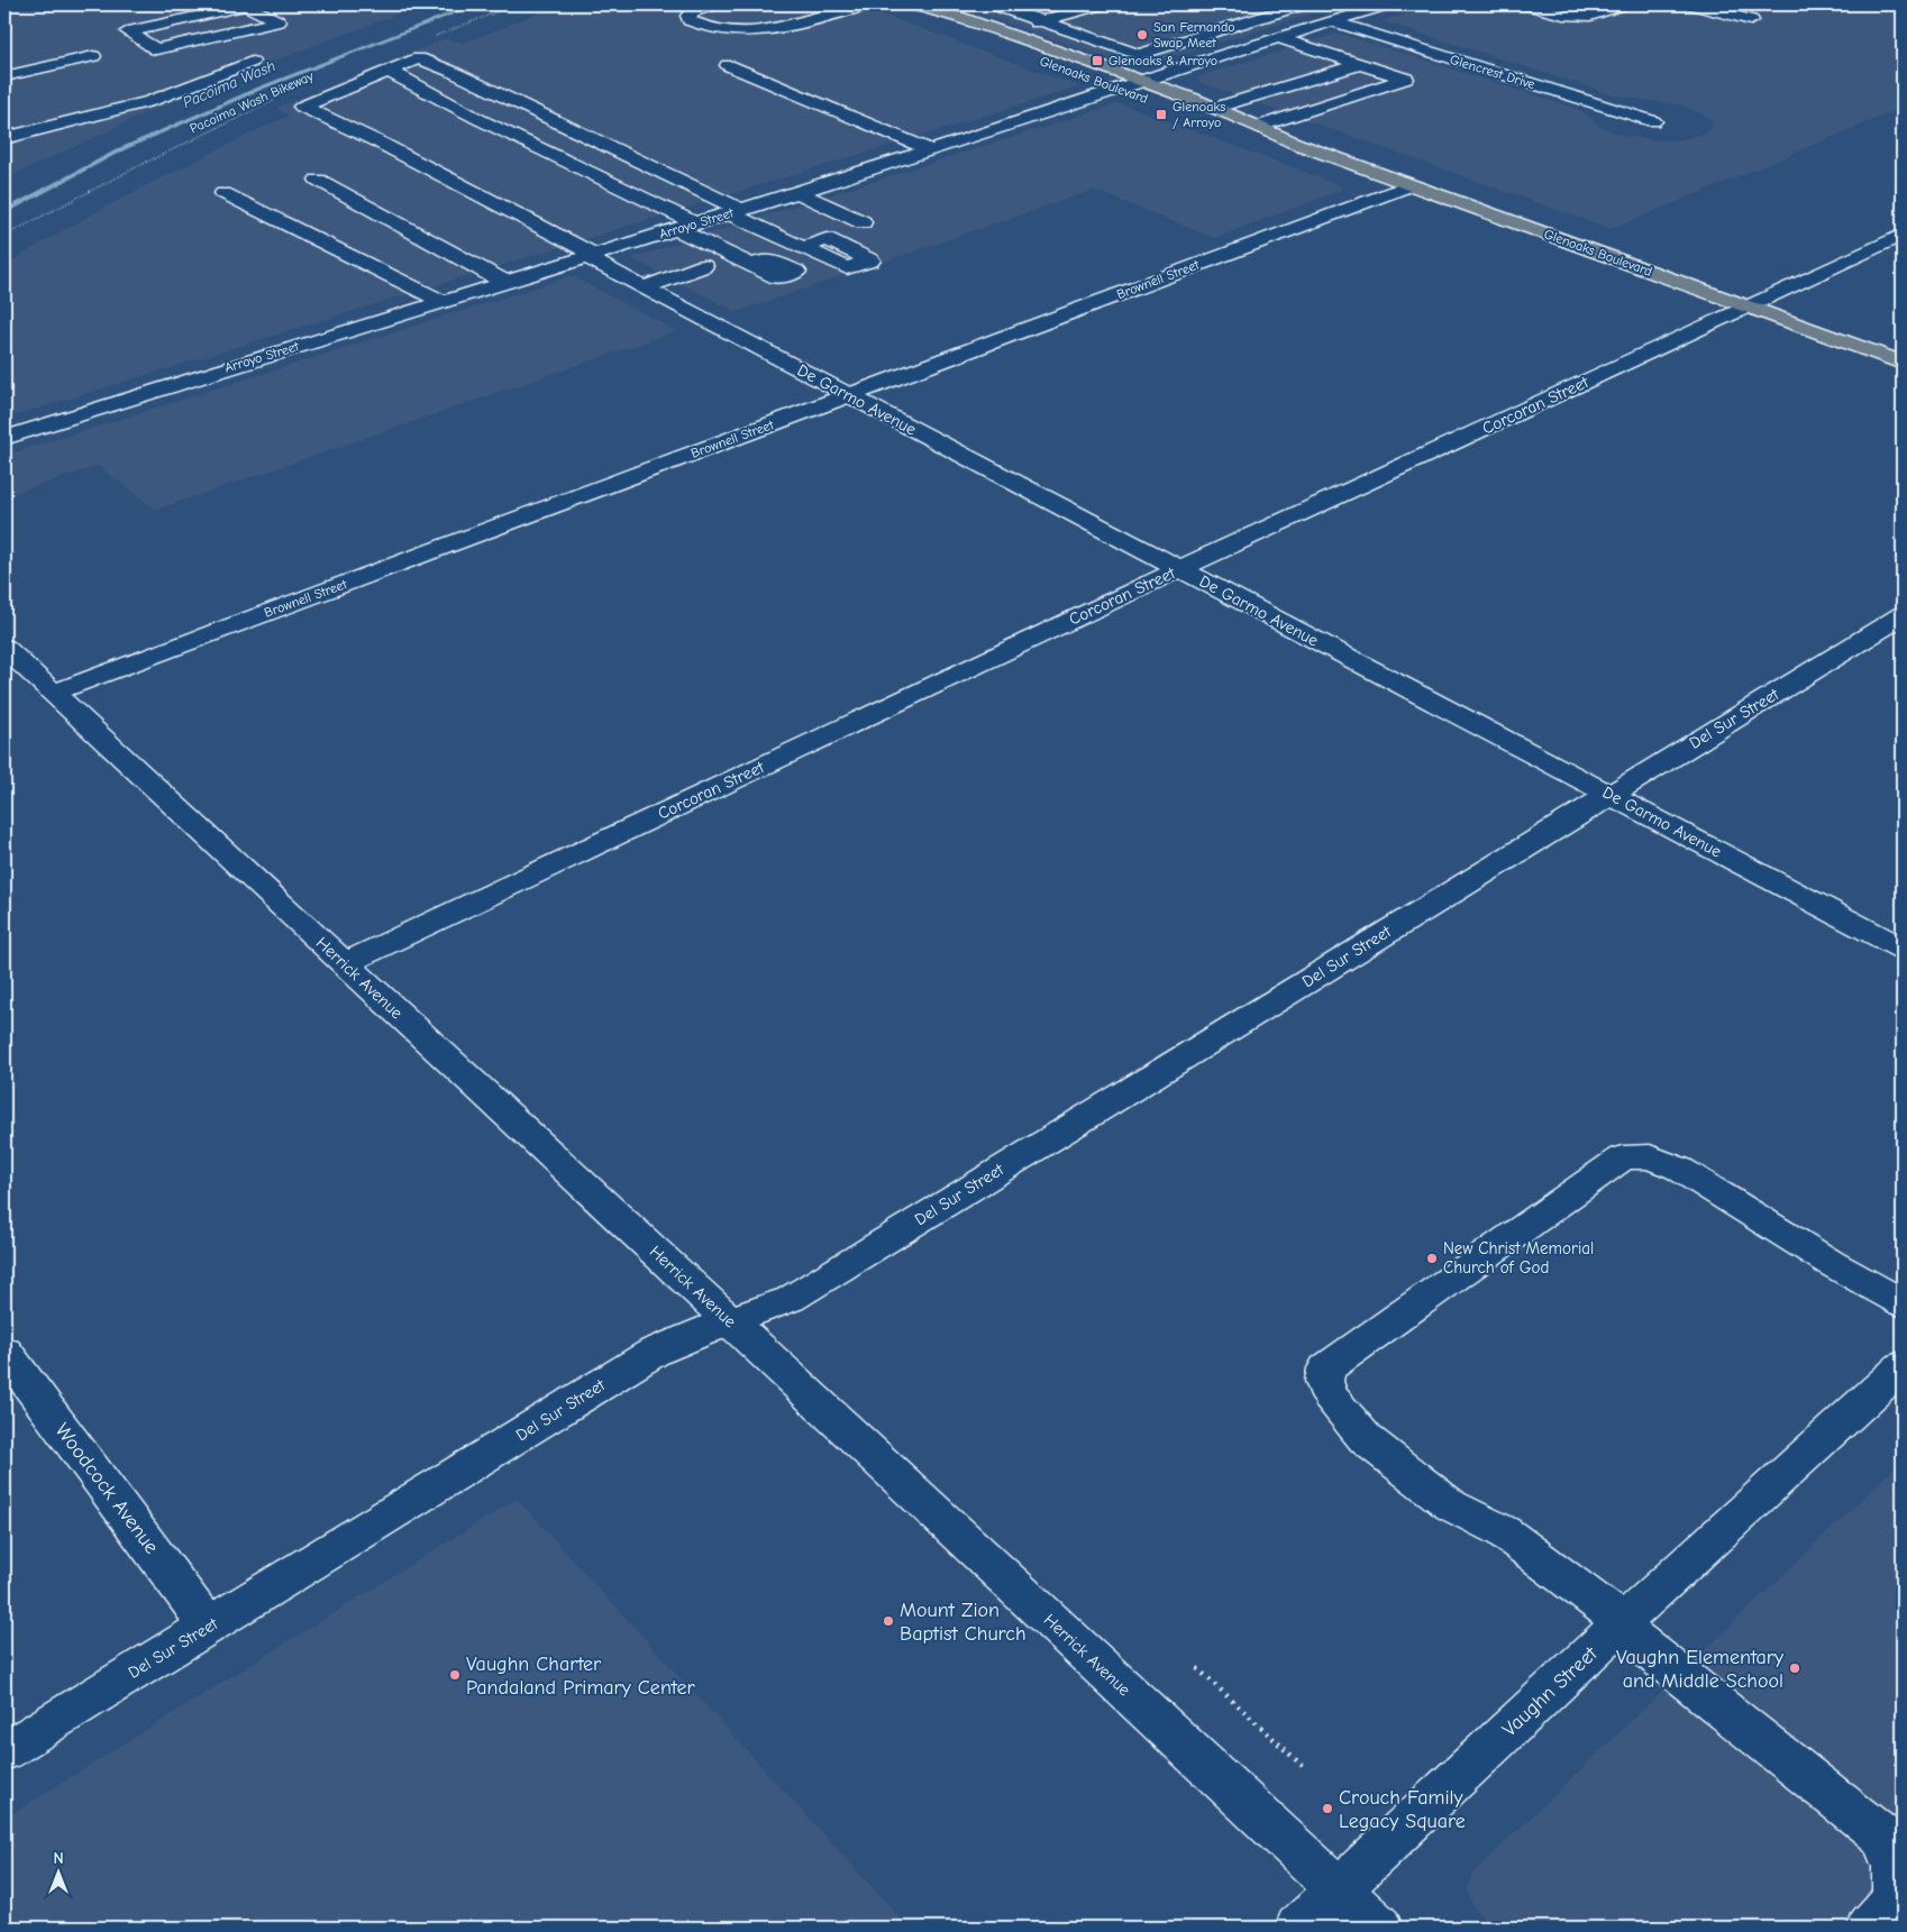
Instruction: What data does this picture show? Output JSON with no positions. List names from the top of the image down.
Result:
{
  "streets": {
    "main road": ["Glenoaks Boulevard"],
    "street": [
      "Glencrest Drive",
      "Arroyo Street",
      "Brownell Street",
      "De Garmo Avenue",
      "Corcoran Street",
      "Del Sur Street",
      "Herrick Avenue",
      "Woodcock Avenue",
      "Vaughn Street"
    ],
    "path": ["Pacoima Wash Bikeway"]
  },
  "crossings": [
    ["Glencrest Drive", "Arroyo Street"],
    ["Glenoaks Boulevard", "Arroyo Street"],
    ["Glenoaks Boulevard", "Brownell Street"],
    ["Glenoaks Boulevard", "Corcoran Street"],
    ["Arroyo Street", "De Garmo Avenue"],
    ["Brownell Street", "De Garmo Avenue"],
    ["Brownell Street", "Herrick Avenue"],
    ["De Garmo Avenue", "Corcoran Street"],
    ["De Garmo Avenue", "Del Sur Street"],
    ["Corcoran Street", "Herrick Avenue"],
    ["Del Sur Street", "Herrick Avenue"],
    ["Del Sur Street", "Woodcock Avenue"],
    ["Herrick Avenue", "Vaughn Street"]
  ],
  "water": ["Pacoima Wash"],
  "places": {
    "other": [
      "San Fernando Swap Meet",
      "New Christ Memorial Church of God",
      "Mount Zion Baptist Church",
      "Vaughn Elementary and Middle School",
      "Vaughn Charter Pandaland Primary Center",
      "Crouch Family Legacy Square"
    ],
    "transit": ["Glenoaks & Arroyo", "Glenoaks / Arroyo"]
  },
  "north": "top"
}
